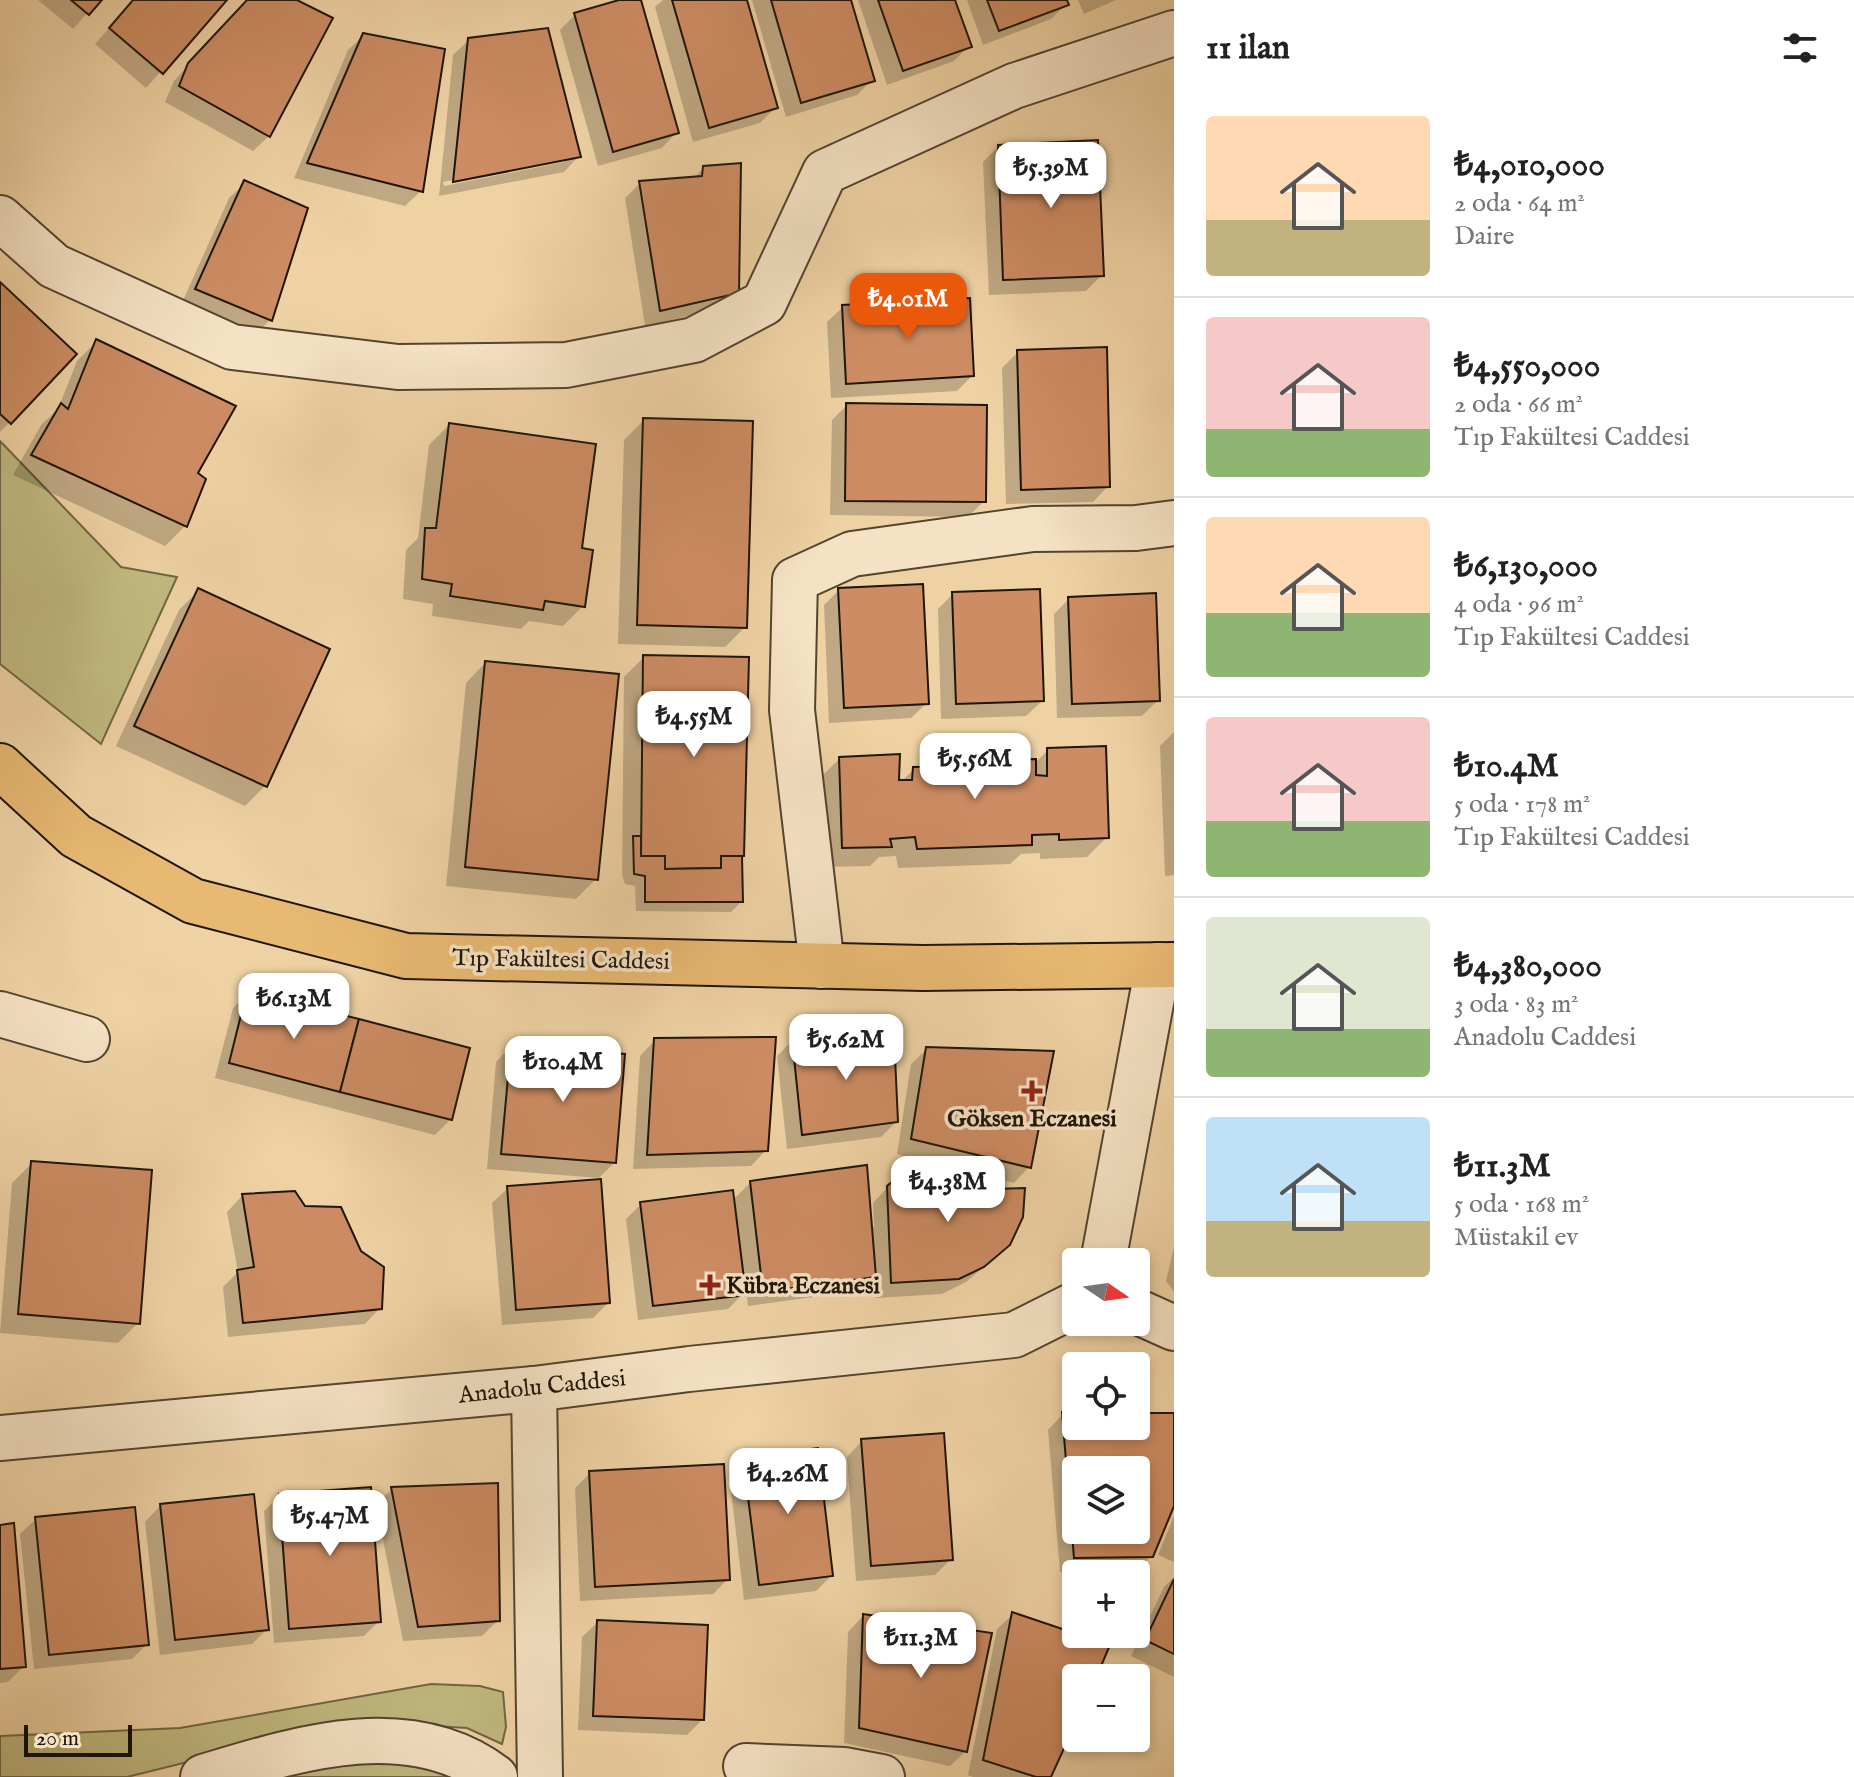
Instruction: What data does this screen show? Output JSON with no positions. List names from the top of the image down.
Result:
{
  "streets": {
    "main road": ["Tıp Fakültesi Caddesi"],
    "street": ["Anadolu Caddesi"]
  },
  "places": {
    "health": ["Göksen Eczanesi", "Kübra Eczanesi"]
  },
  "scale_bar": "20 m",
  "north": "right",
  "page": {
    "heading": "11 ilan",
    "list": [
      {
        "name": "₺4,010,000",
        "note": "2 oda · 64 m² · Daire"
      },
      {
        "name": "₺4,550,000",
        "note": "2 oda · 66 m² · Tıp Fakültesi Caddesi"
      },
      {
        "name": "₺6,130,000",
        "note": "4 oda · 96 m² · Tıp Fakültesi Caddesi"
      },
      {
        "name": "₺10.4M",
        "note": "5 oda · 178 m² · Tıp Fakültesi Caddesi"
      },
      {
        "name": "₺4,380,000",
        "note": "3 oda · 83 m² · Anadolu Caddesi"
      },
      {
        "name": "₺11.3M",
        "note": "5 oda · 168 m² · Müstakil ev"
      }
    ],
    "price": [
      "₺5.39M",
      "₺4.01M",
      "₺4.55M",
      "₺5.56M",
      "₺6.13M",
      "₺5.62M",
      "₺10.4M",
      "₺4.38M",
      "₺4.26M",
      "₺5.47M",
      "₺11.3M"
    ],
    "map_buttons": ["+", "−"],
    "scale": "20 m"
  }
}
